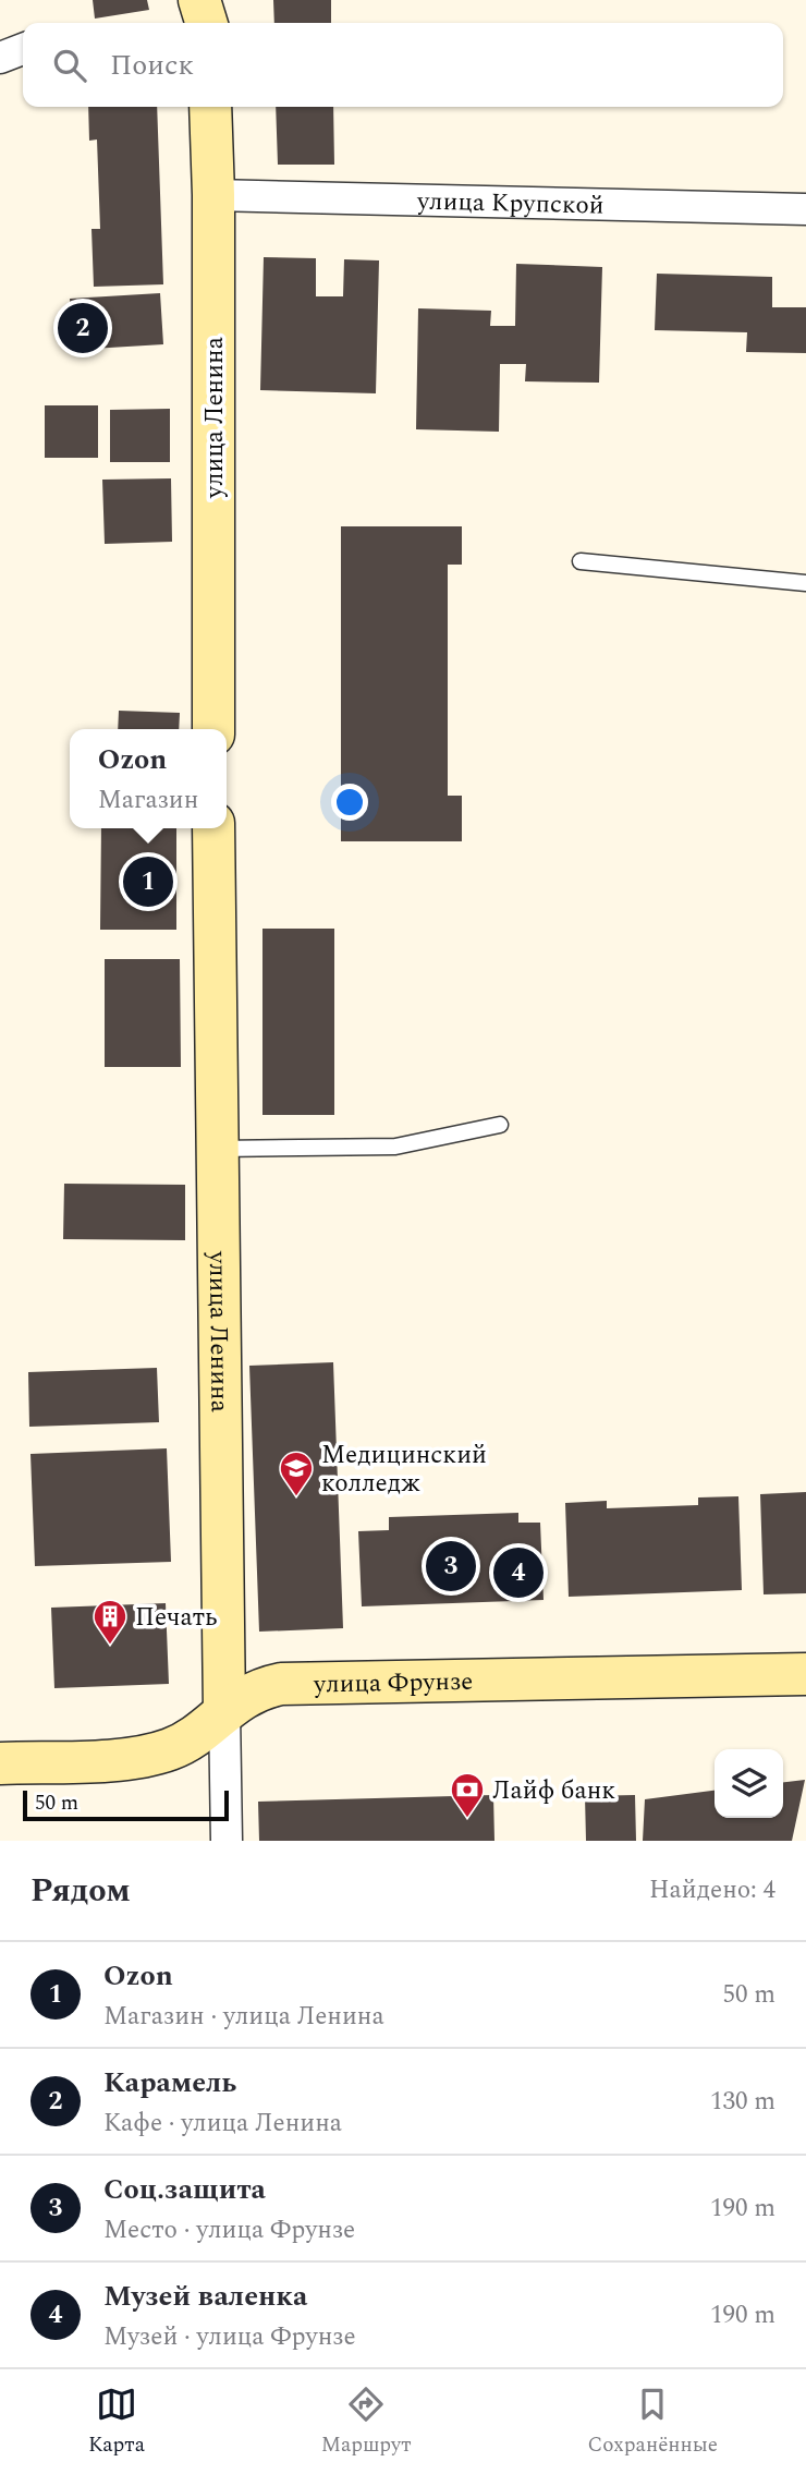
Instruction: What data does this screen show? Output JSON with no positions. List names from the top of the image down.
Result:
{
  "streets": {
    "street": ["улица Крупской", "улица Ленина", "улица Фрунзе"]
  },
  "crossings": [
    ["улица Крупской", "улица Ленина"],
    ["улица Ленина", "улица Фрунзе"]
  ],
  "places": {
    "school or university": ["Медицинский колледж"],
    "building": ["Печать"],
    "bank": ["Лайф банк"]
  },
  "scale_bar": "50 m",
  "page": {
    "search": "Поиск",
    "pins": [
      "2",
      "1",
      "3",
      "4"
    ],
    "popup": ["Ozon", "Магазин"],
    "scale": "50 m",
    "heading": ["Рядом", "Найдено: 4"],
    "list": [
      {
        "mark": "1",
        "name": "Ozon",
        "note": "Магазин · улица Ленина",
        "value": "50 m"
      },
      {
        "mark": "2",
        "name": "Карамель",
        "note": "Кафе · улица Ленина",
        "value": "130 m"
      },
      {
        "mark": "3",
        "name": "Соц.защита",
        "note": "Место · улица Фрунзе",
        "value": "190 m"
      },
      {
        "mark": "4",
        "name": "Музей валенка",
        "note": "Музей · улица Фрунзе",
        "value": "190 m"
      }
    ],
    "nav": ["Карта", "Маршрут", "Сохранённые"]
  }
}
